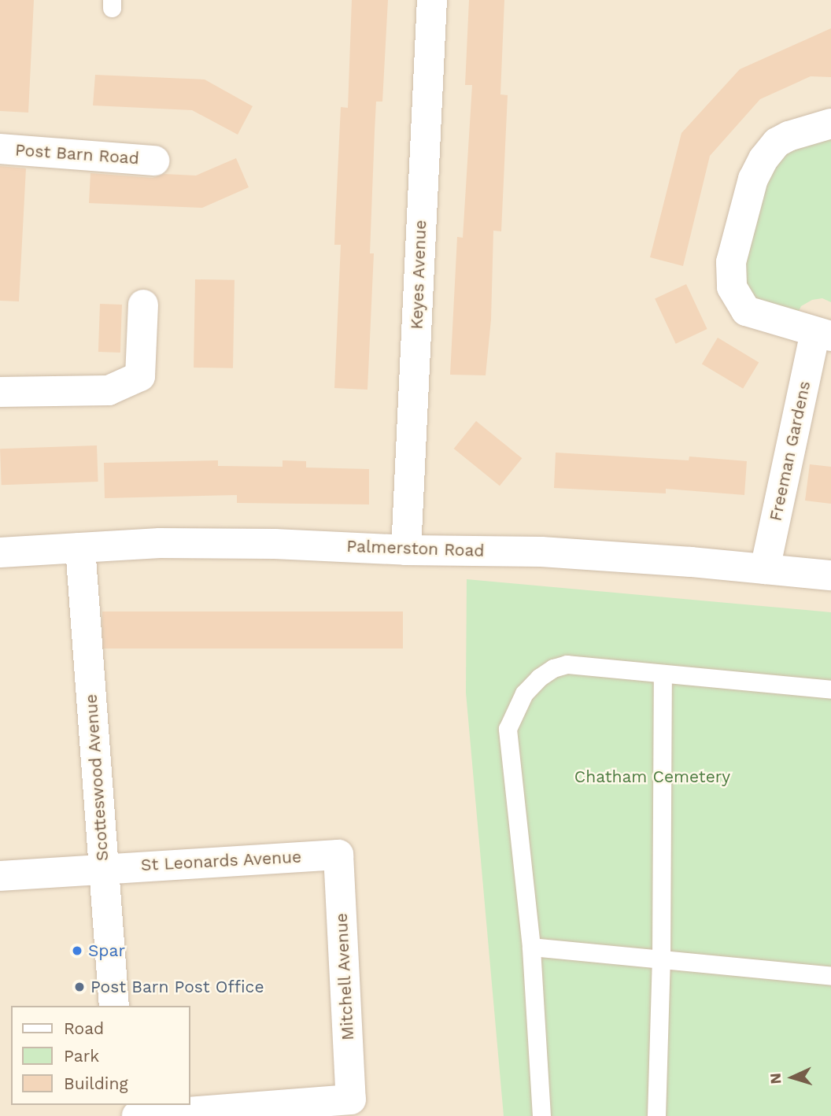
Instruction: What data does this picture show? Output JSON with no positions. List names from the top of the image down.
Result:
{
  "streets": {
    "street": [
      "Post Barn Road",
      "Keyes Avenue",
      "Freeman Gardens",
      "Palmerston Road",
      "Scotteswood Avenue",
      "St Leonards Avenue",
      "Mitchell Avenue"
    ]
  },
  "crossings": [
    ["Keyes Avenue", "Palmerston Road"],
    ["Freeman Gardens", "Palmerston Road"],
    ["Palmerston Road", "Scotteswood Avenue"],
    ["Scotteswood Avenue", "St Leonards Avenue"],
    ["St Leonards Avenue", "Mitchell Avenue"]
  ],
  "parks": ["Chatham Cemetery"],
  "places": ["Spar", "Post Barn Post Office"],
  "legend": ["Road", "Park", "Building"],
  "north": "left"
}
